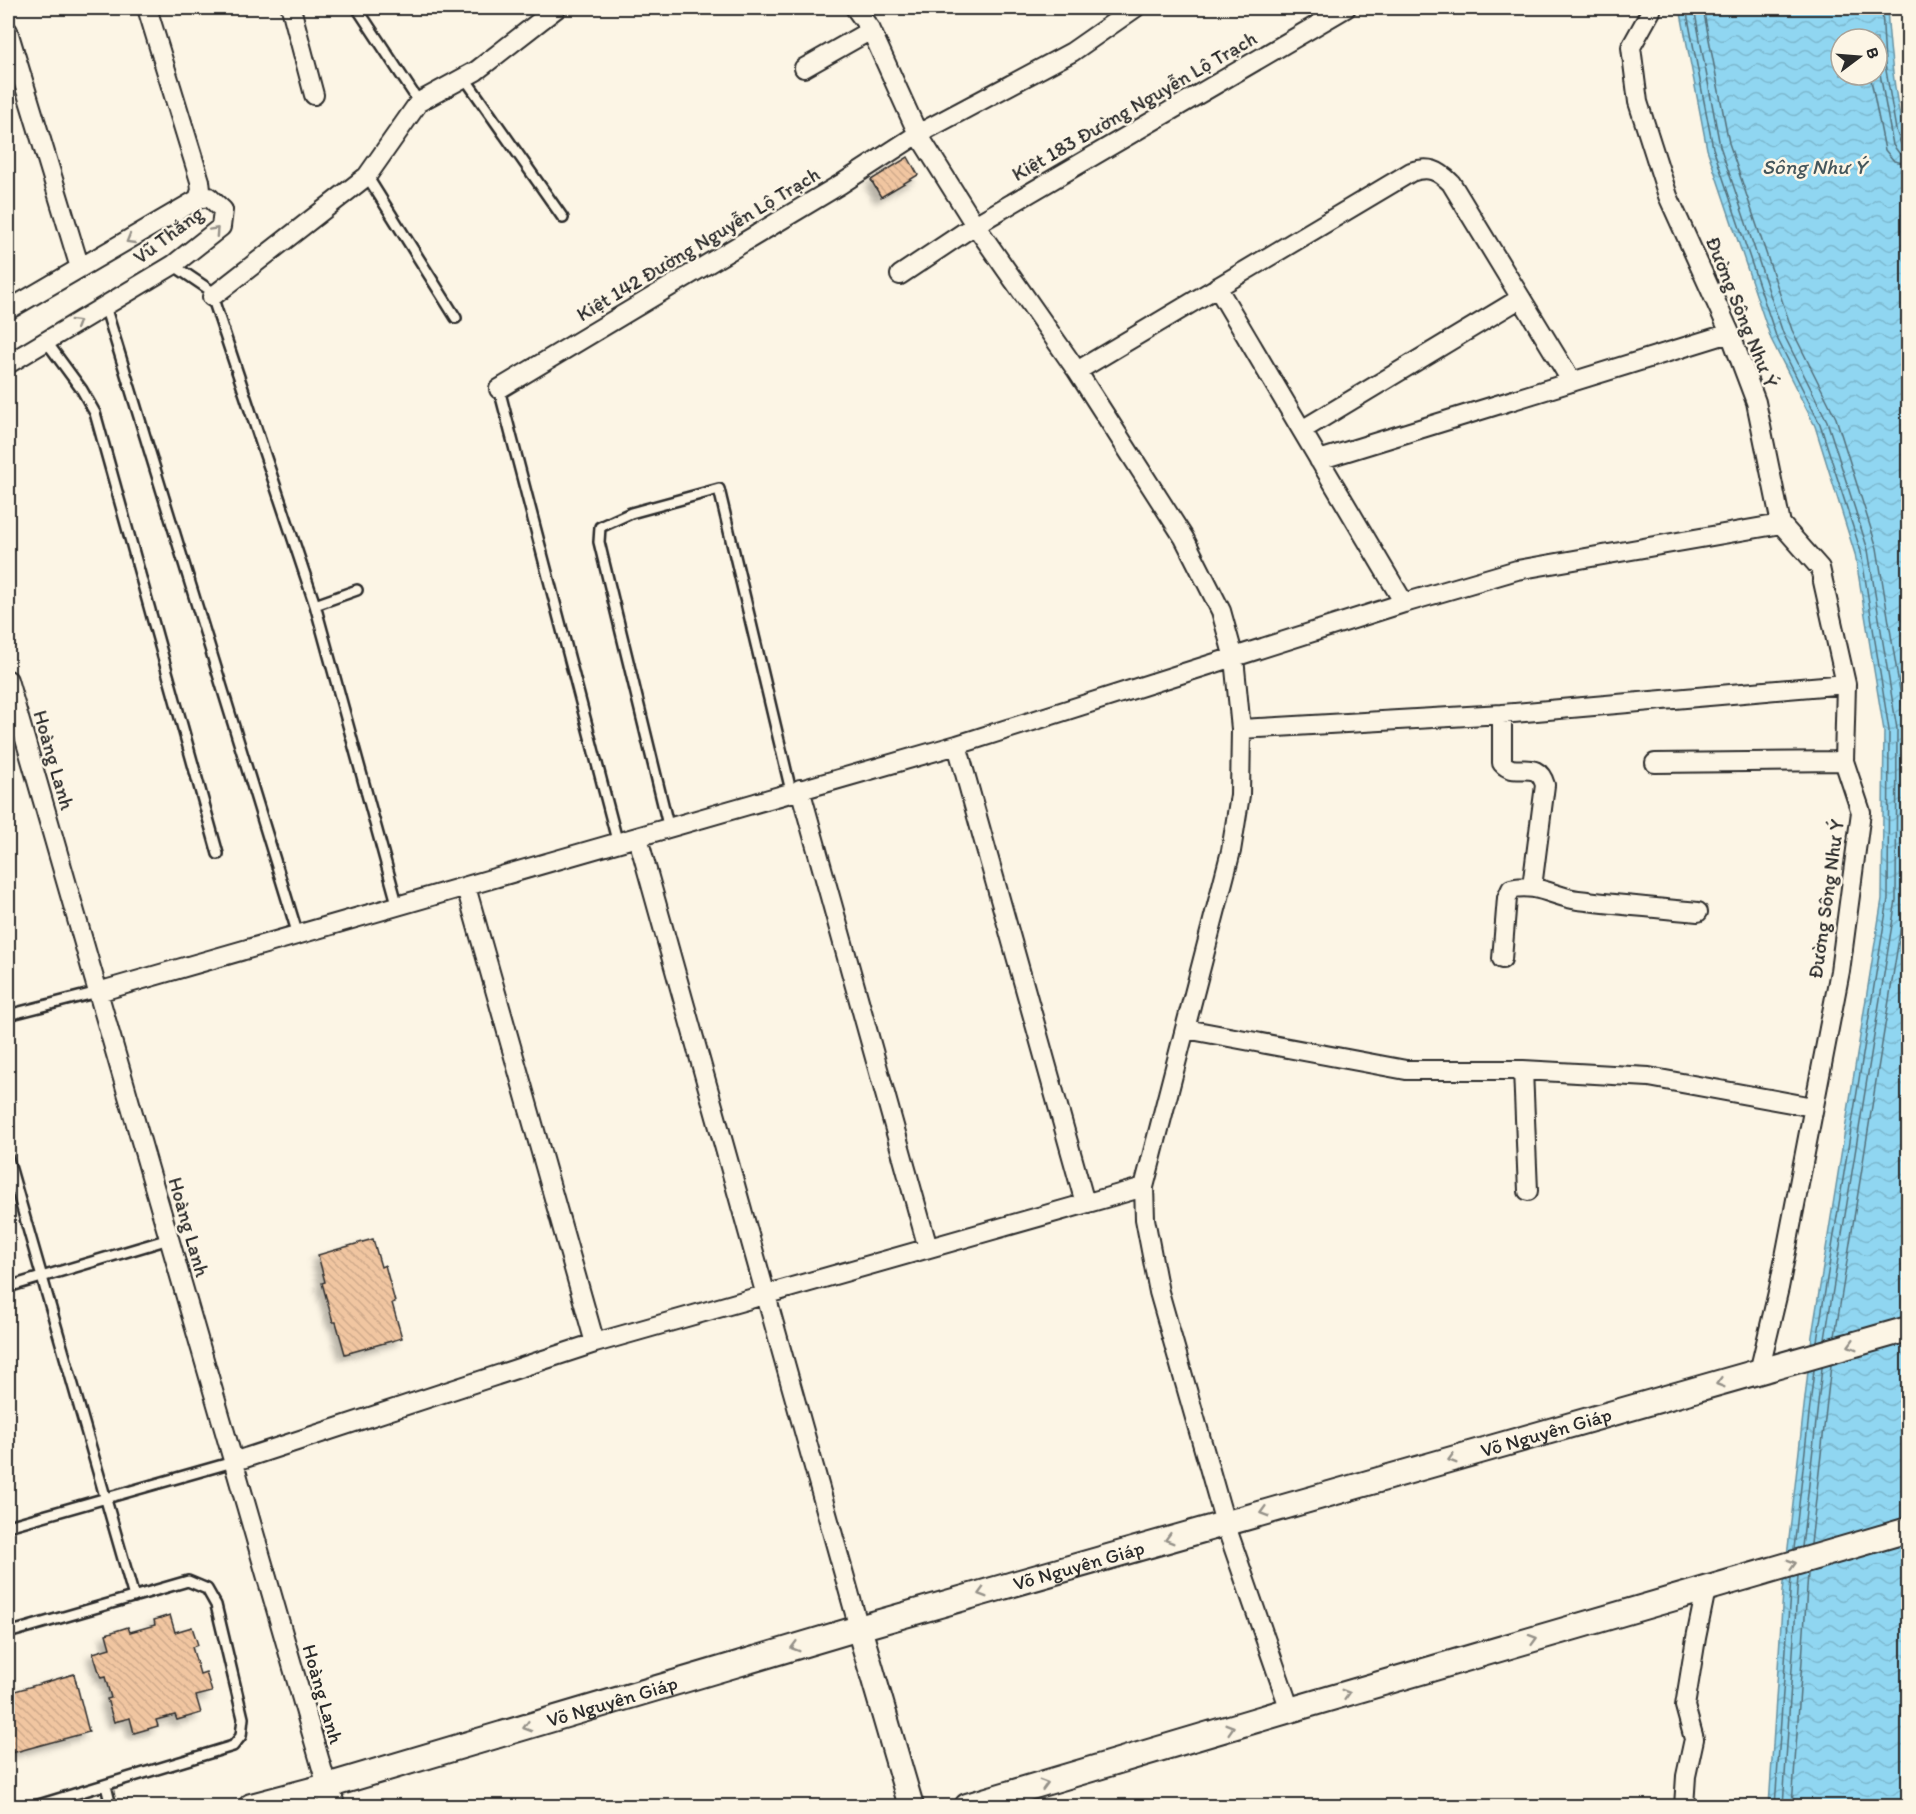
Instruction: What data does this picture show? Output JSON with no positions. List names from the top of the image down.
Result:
{
  "streets": {
    "street": [
      "Kiệt 183 Đường Nguyễn Lộ Trạch",
      "Vũ Thắng",
      "Kiệt 142 Đường Nguyễn Lộ Trạch",
      "Đường Sông Như Ý",
      "Hoàng Lanh",
      "Võ Nguyên Giáp"
    ]
  },
  "crossings": [
    ["Đường Sông Như Ý", "Võ Nguyên Giáp"],
    ["Hoàng Lanh", "Võ Nguyên Giáp"]
  ],
  "water": ["Sông Như Ý"],
  "north": "right"
}
